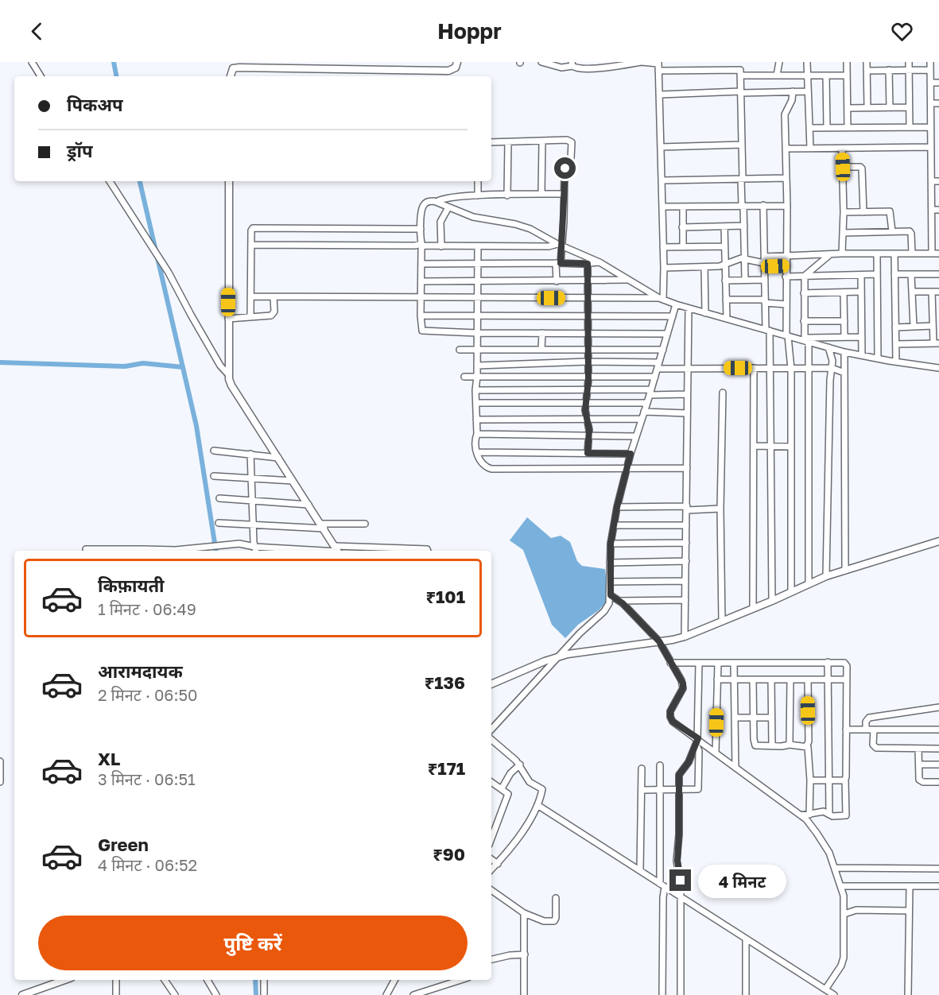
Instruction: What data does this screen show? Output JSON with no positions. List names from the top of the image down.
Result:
{
  "page": {
    "header": "Hoppr",
    "banner": ["पिकअप", "ड्रॉप"],
    "list": [
      {
        "name": "किफ़ायती",
        "note": "1 मिनट · 06:49",
        "value": "₹101"
      },
      {
        "name": "आरामदायक",
        "note": "2 मिनट · 06:50",
        "value": "₹136"
      },
      {
        "name": "XL",
        "note": "3 मिनट · 06:51",
        "value": "₹171"
      },
      {
        "name": "Green",
        "note": "4 मिनट · 06:52",
        "value": "₹90"
      }
    ],
    "bubble": "4 मिनट",
    "buttons": "पुष्टि करें"
  }
}
